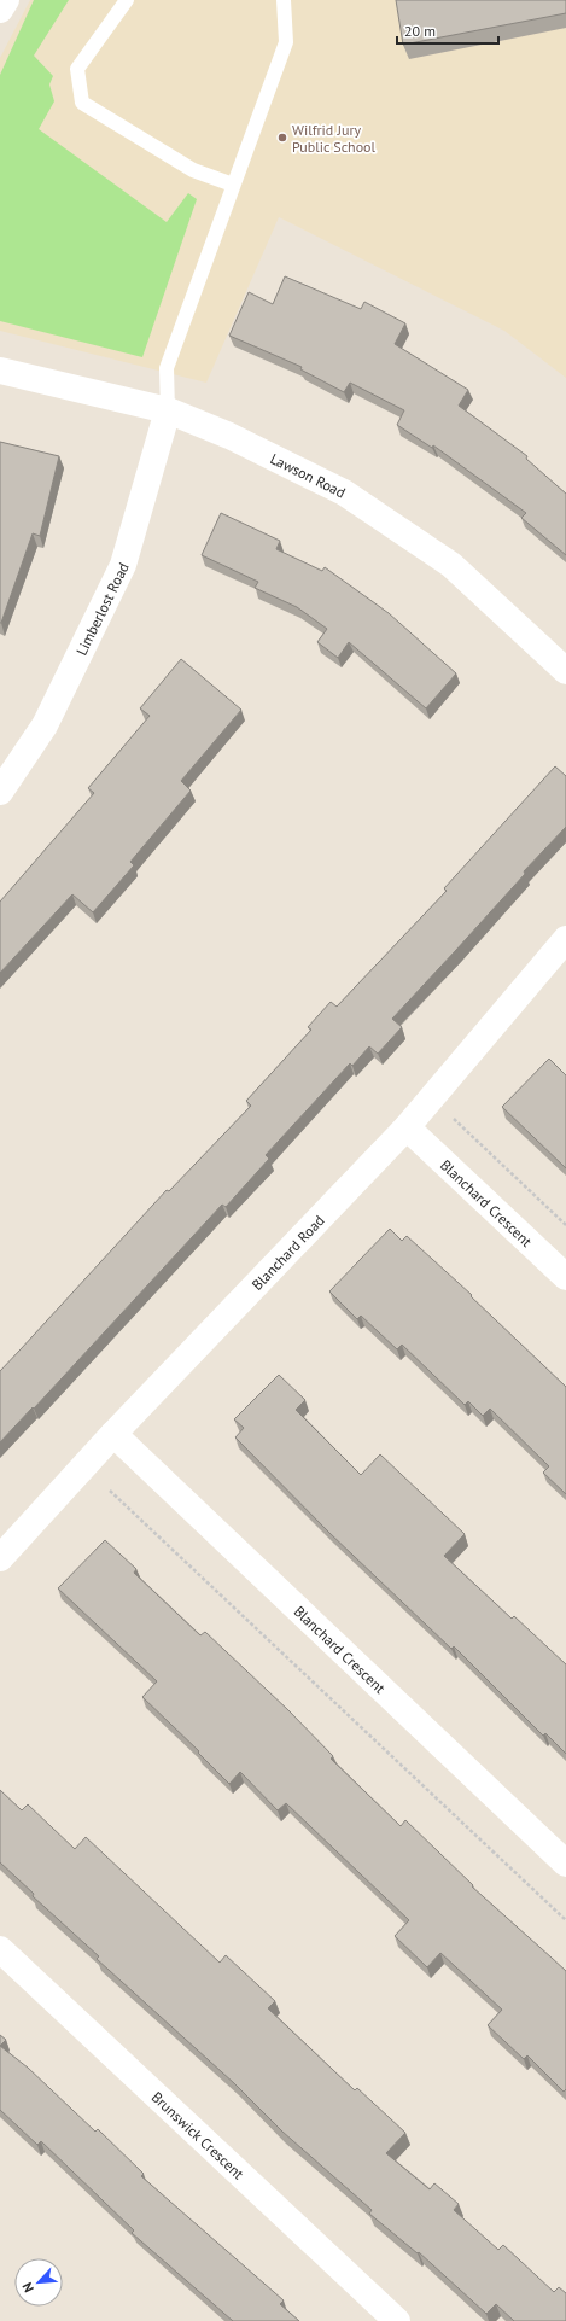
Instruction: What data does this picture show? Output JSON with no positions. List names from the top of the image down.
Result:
{
  "streets": {
    "street": [
      "Lawson Road",
      "Limberlost Road",
      "Blanchard Crescent",
      "Blanchard Road",
      "Brunswick Crescent"
    ]
  },
  "crossings": [
    ["Lawson Road", "Limberlost Road"],
    ["Blanchard Crescent", "Blanchard Road"]
  ],
  "places": ["Wilfrid Jury Public School"],
  "scale_bar": "20 m",
  "north": "bottom left"
}
